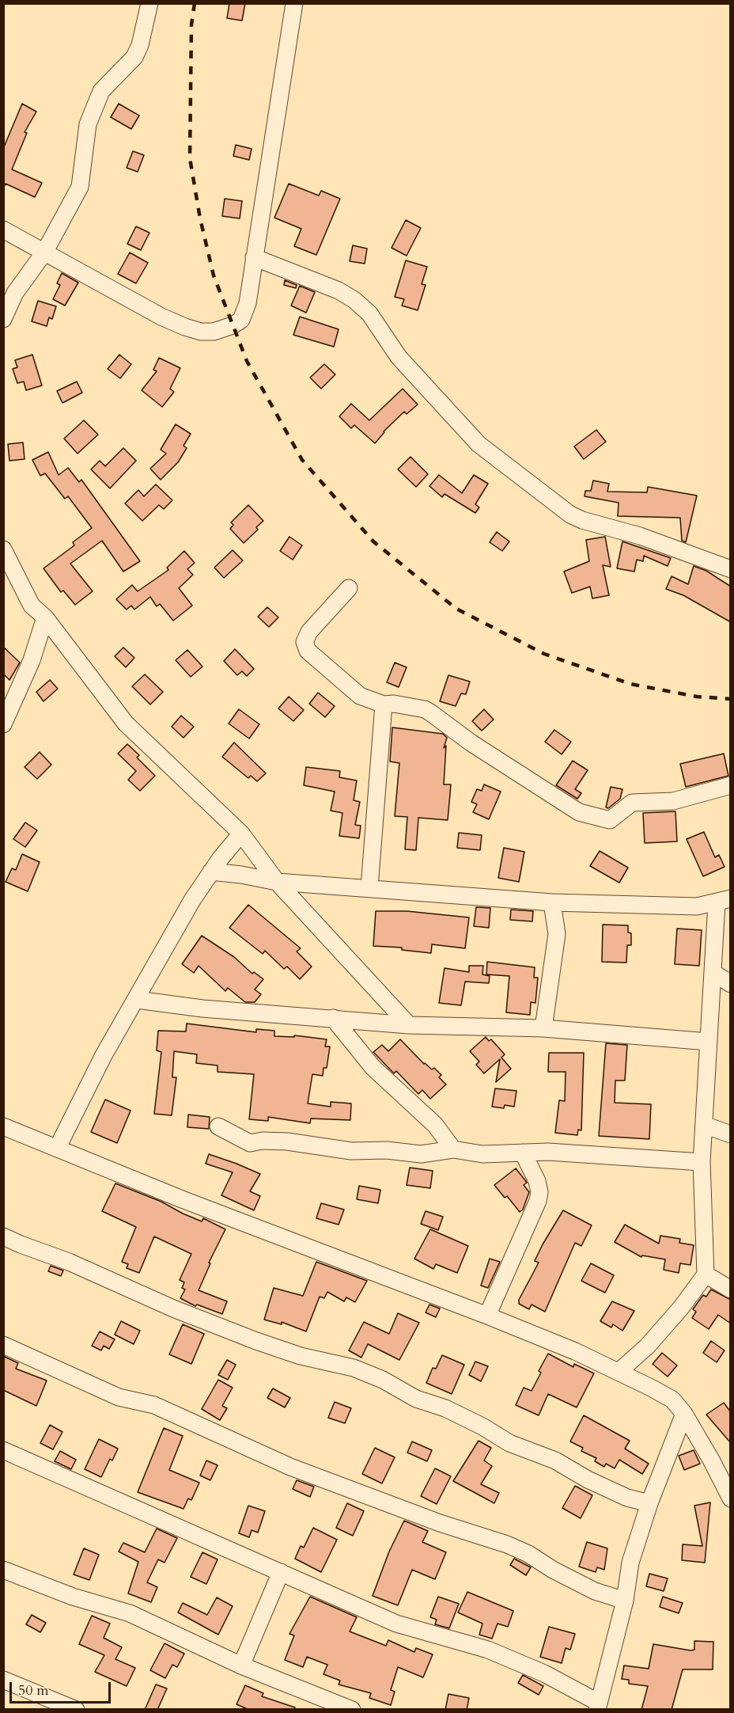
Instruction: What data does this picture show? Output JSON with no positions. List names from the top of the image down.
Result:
{
  "scale_bar": "50 m"
}
